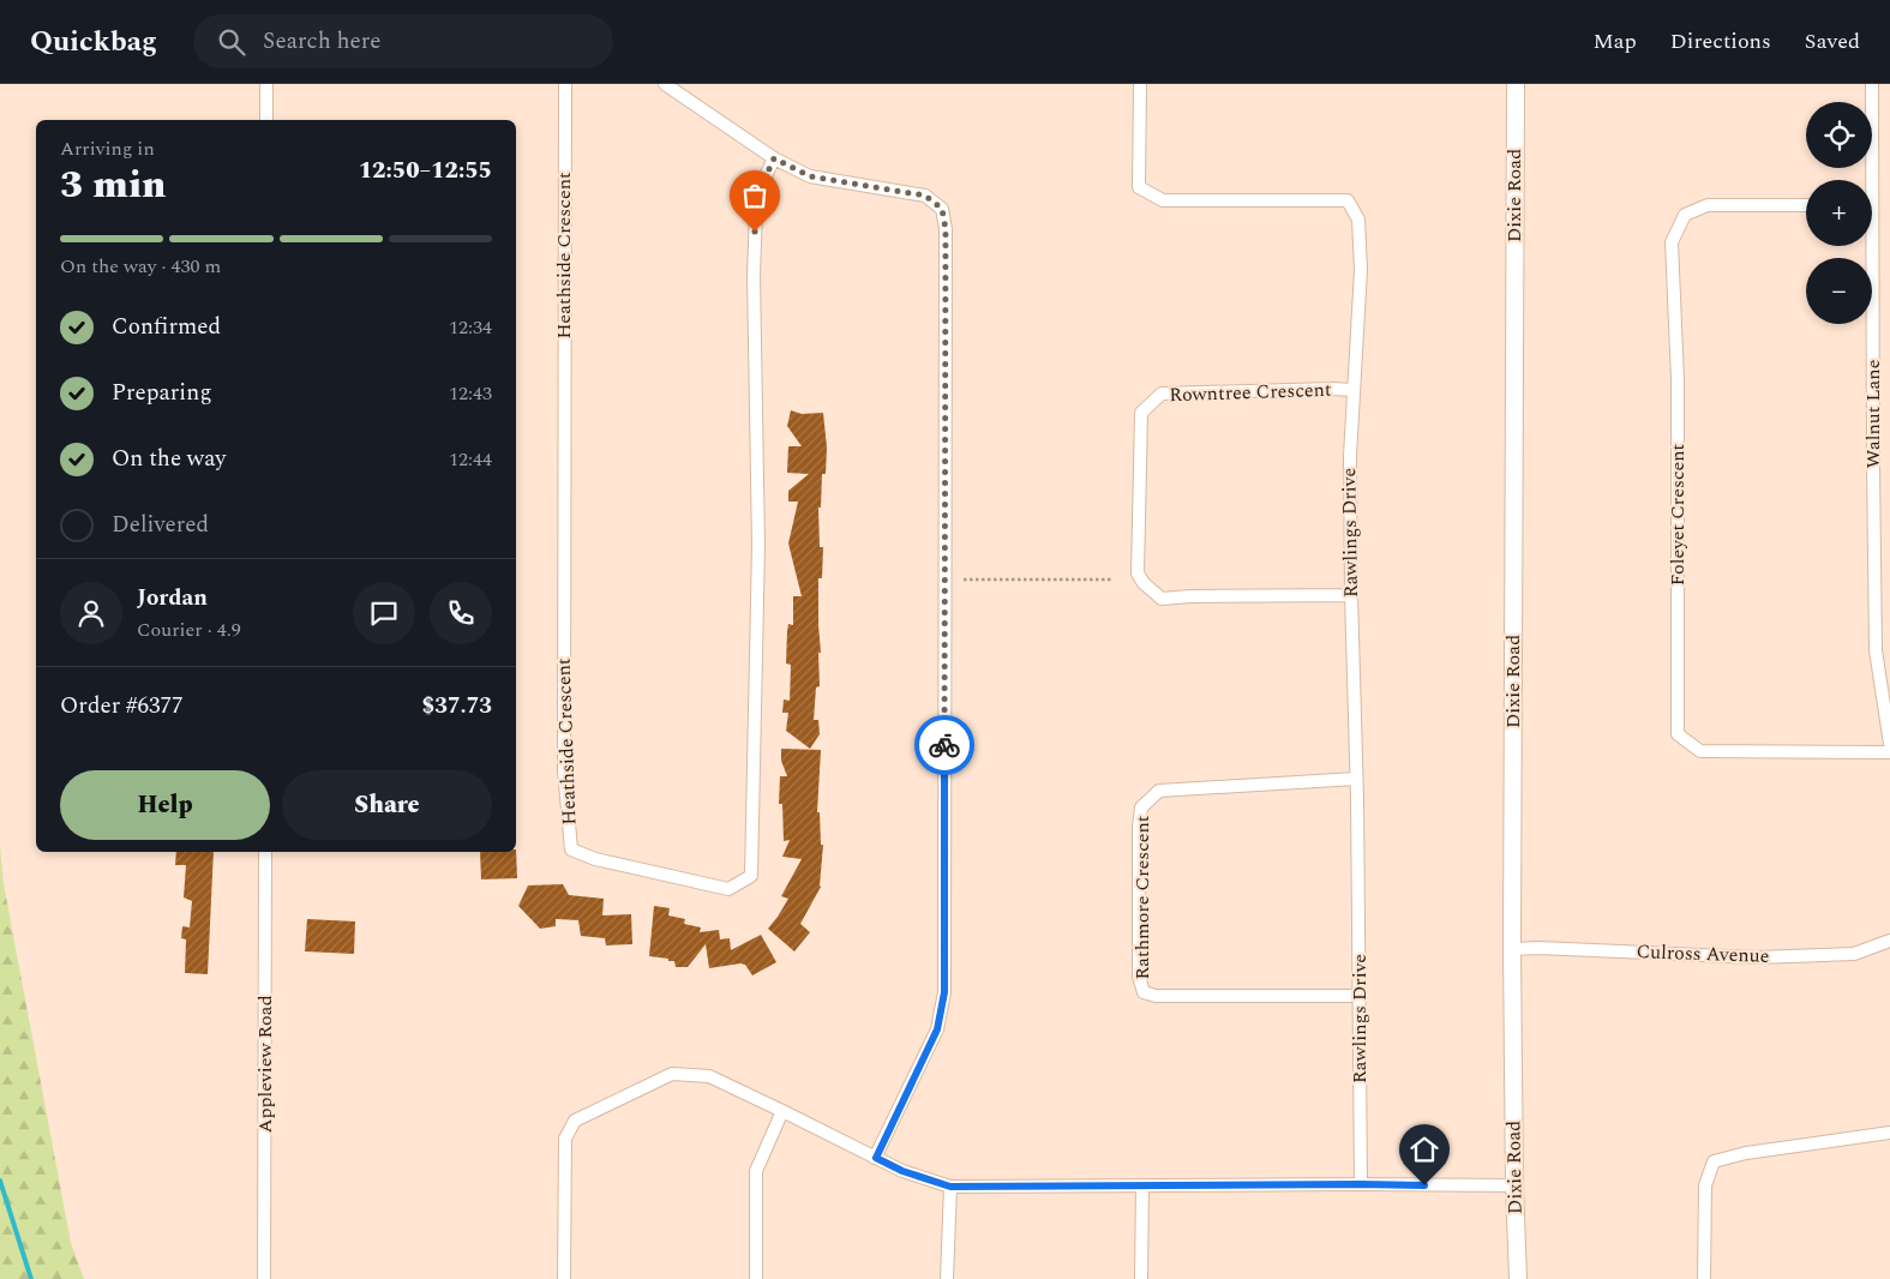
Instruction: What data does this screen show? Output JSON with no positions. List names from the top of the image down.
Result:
{
  "streets": {
    "street": [
      "Dixie Road",
      "Heathside Crescent",
      "Rowntree Crescent",
      "Walnut Lane",
      "Foleyet Crescent",
      "Rawlings Drive",
      "Rathmore Crescent",
      "Culross Avenue",
      "Appleview Road"
    ]
  },
  "crossings": [
    ["Dixie Road", "Culross Avenue"],
    ["Rowntree Crescent", "Rawlings Drive"],
    ["Rawlings Drive", "Rathmore Crescent"]
  ],
  "page": {
    "header": "Quickbag",
    "search": "Search here",
    "nav": ["Map", "Directions", "Saved"],
    "map_buttons": ["+", "−"],
    "heading": ["3 min", "Arriving in", "12:50–12:55"],
    "panel": [
      "Jordan",
      "Courier · 4.9",
      "Order #6377",
      "$37.73"
    ],
    "bar": "On the way · 430 m",
    "list": [
      ["Confirmed", "12:34"],
      ["Preparing", "12:43"],
      ["On the way", "12:44"],
      "Delivered"
    ],
    "buttons": ["Help", "Share"]
  }
}
